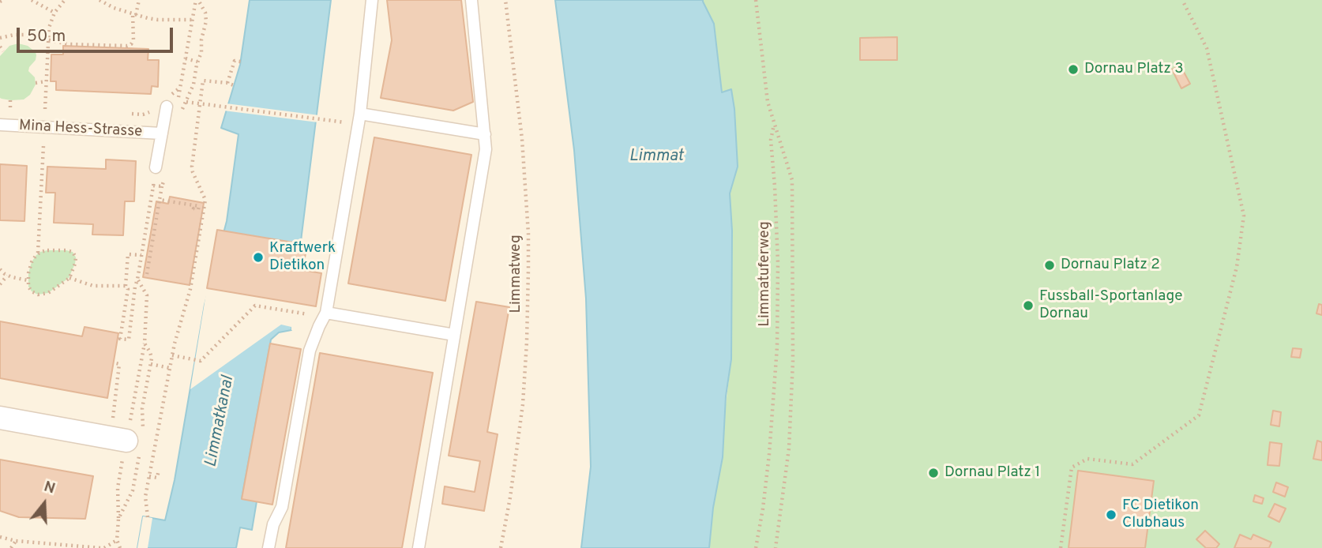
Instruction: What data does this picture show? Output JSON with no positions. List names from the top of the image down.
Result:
{
  "streets": {
    "lane": ["Mina Hess-Strasse"],
    "path": ["Limmatweg", "Limmatuferweg"]
  },
  "water": ["Limmat", "Limmatkanal"],
  "places": [
    "Dornau Platz 3",
    "Kraftwerk Dietikon",
    "Dornau Platz 2",
    "Fussball-Sportanlage Dornau",
    "Dornau Platz 1",
    "FC Dietikon Clubhaus"
  ],
  "scale_bar": "50 m",
  "north": "top"
}
